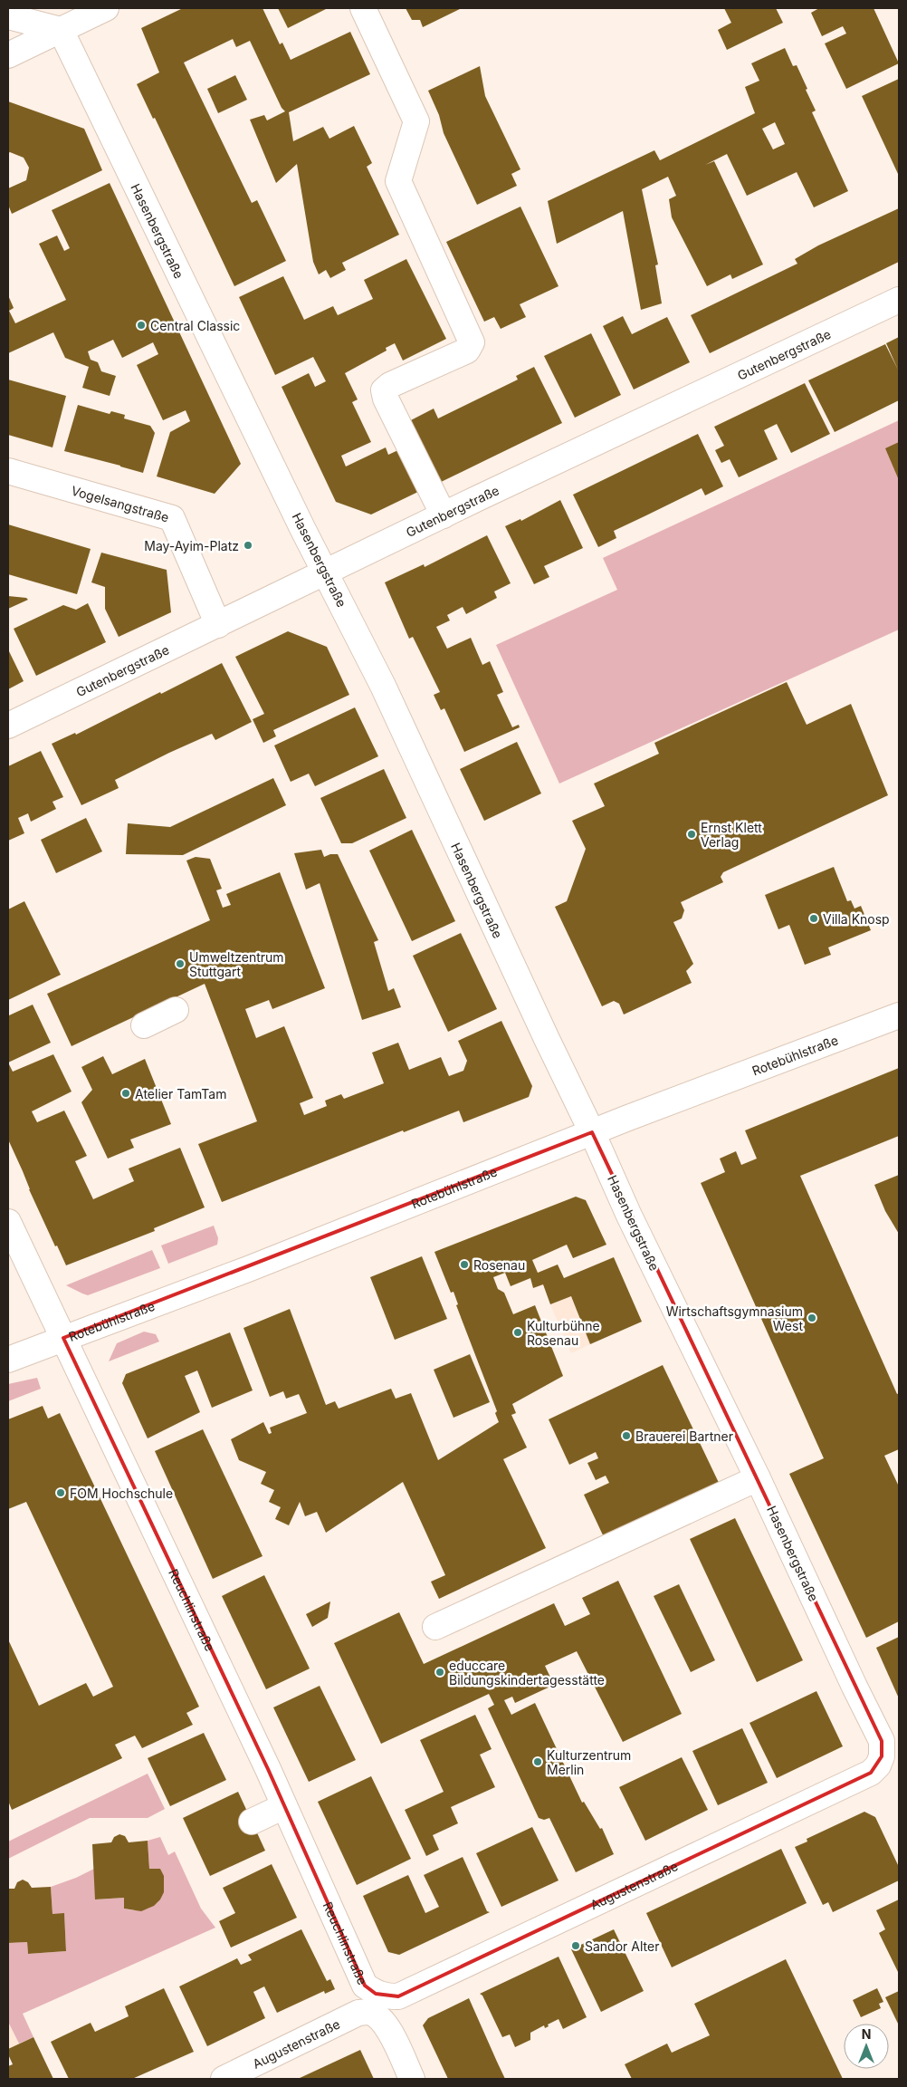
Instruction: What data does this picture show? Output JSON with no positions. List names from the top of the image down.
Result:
{
  "streets": {
    "street": [
      "Hasenbergstraße",
      "Gutenbergstraße",
      "Vogelsangstraße",
      "Rotebühlstraße",
      "Reuchlinstraße",
      "Augustenstraße"
    ]
  },
  "crossings": [
    ["Hasenbergstraße", "Gutenbergstraße"],
    ["Hasenbergstraße", "Rotebühlstraße"],
    ["Hasenbergstraße", "Augustenstraße"],
    ["Gutenbergstraße", "Vogelsangstraße"],
    ["Rotebühlstraße", "Reuchlinstraße"],
    ["Reuchlinstraße", "Augustenstraße"]
  ],
  "places": [
    "Central Classic",
    "May-Ayim-Platz",
    "Ernst Klett Verlag",
    "Villa Knosp",
    "Umweltzentrum Stuttgart",
    "Atelier TamTam",
    "Rosenau",
    "Wirtschaftsgymnasium West",
    "Kulturbühne Rosenau",
    "Brauerei Bartner",
    "FOM Hochschule",
    "educcare Bildungskindertagesstätte",
    "Kulturzentrum Merlin",
    "Sandor Alter"
  ],
  "north": "top"
}
